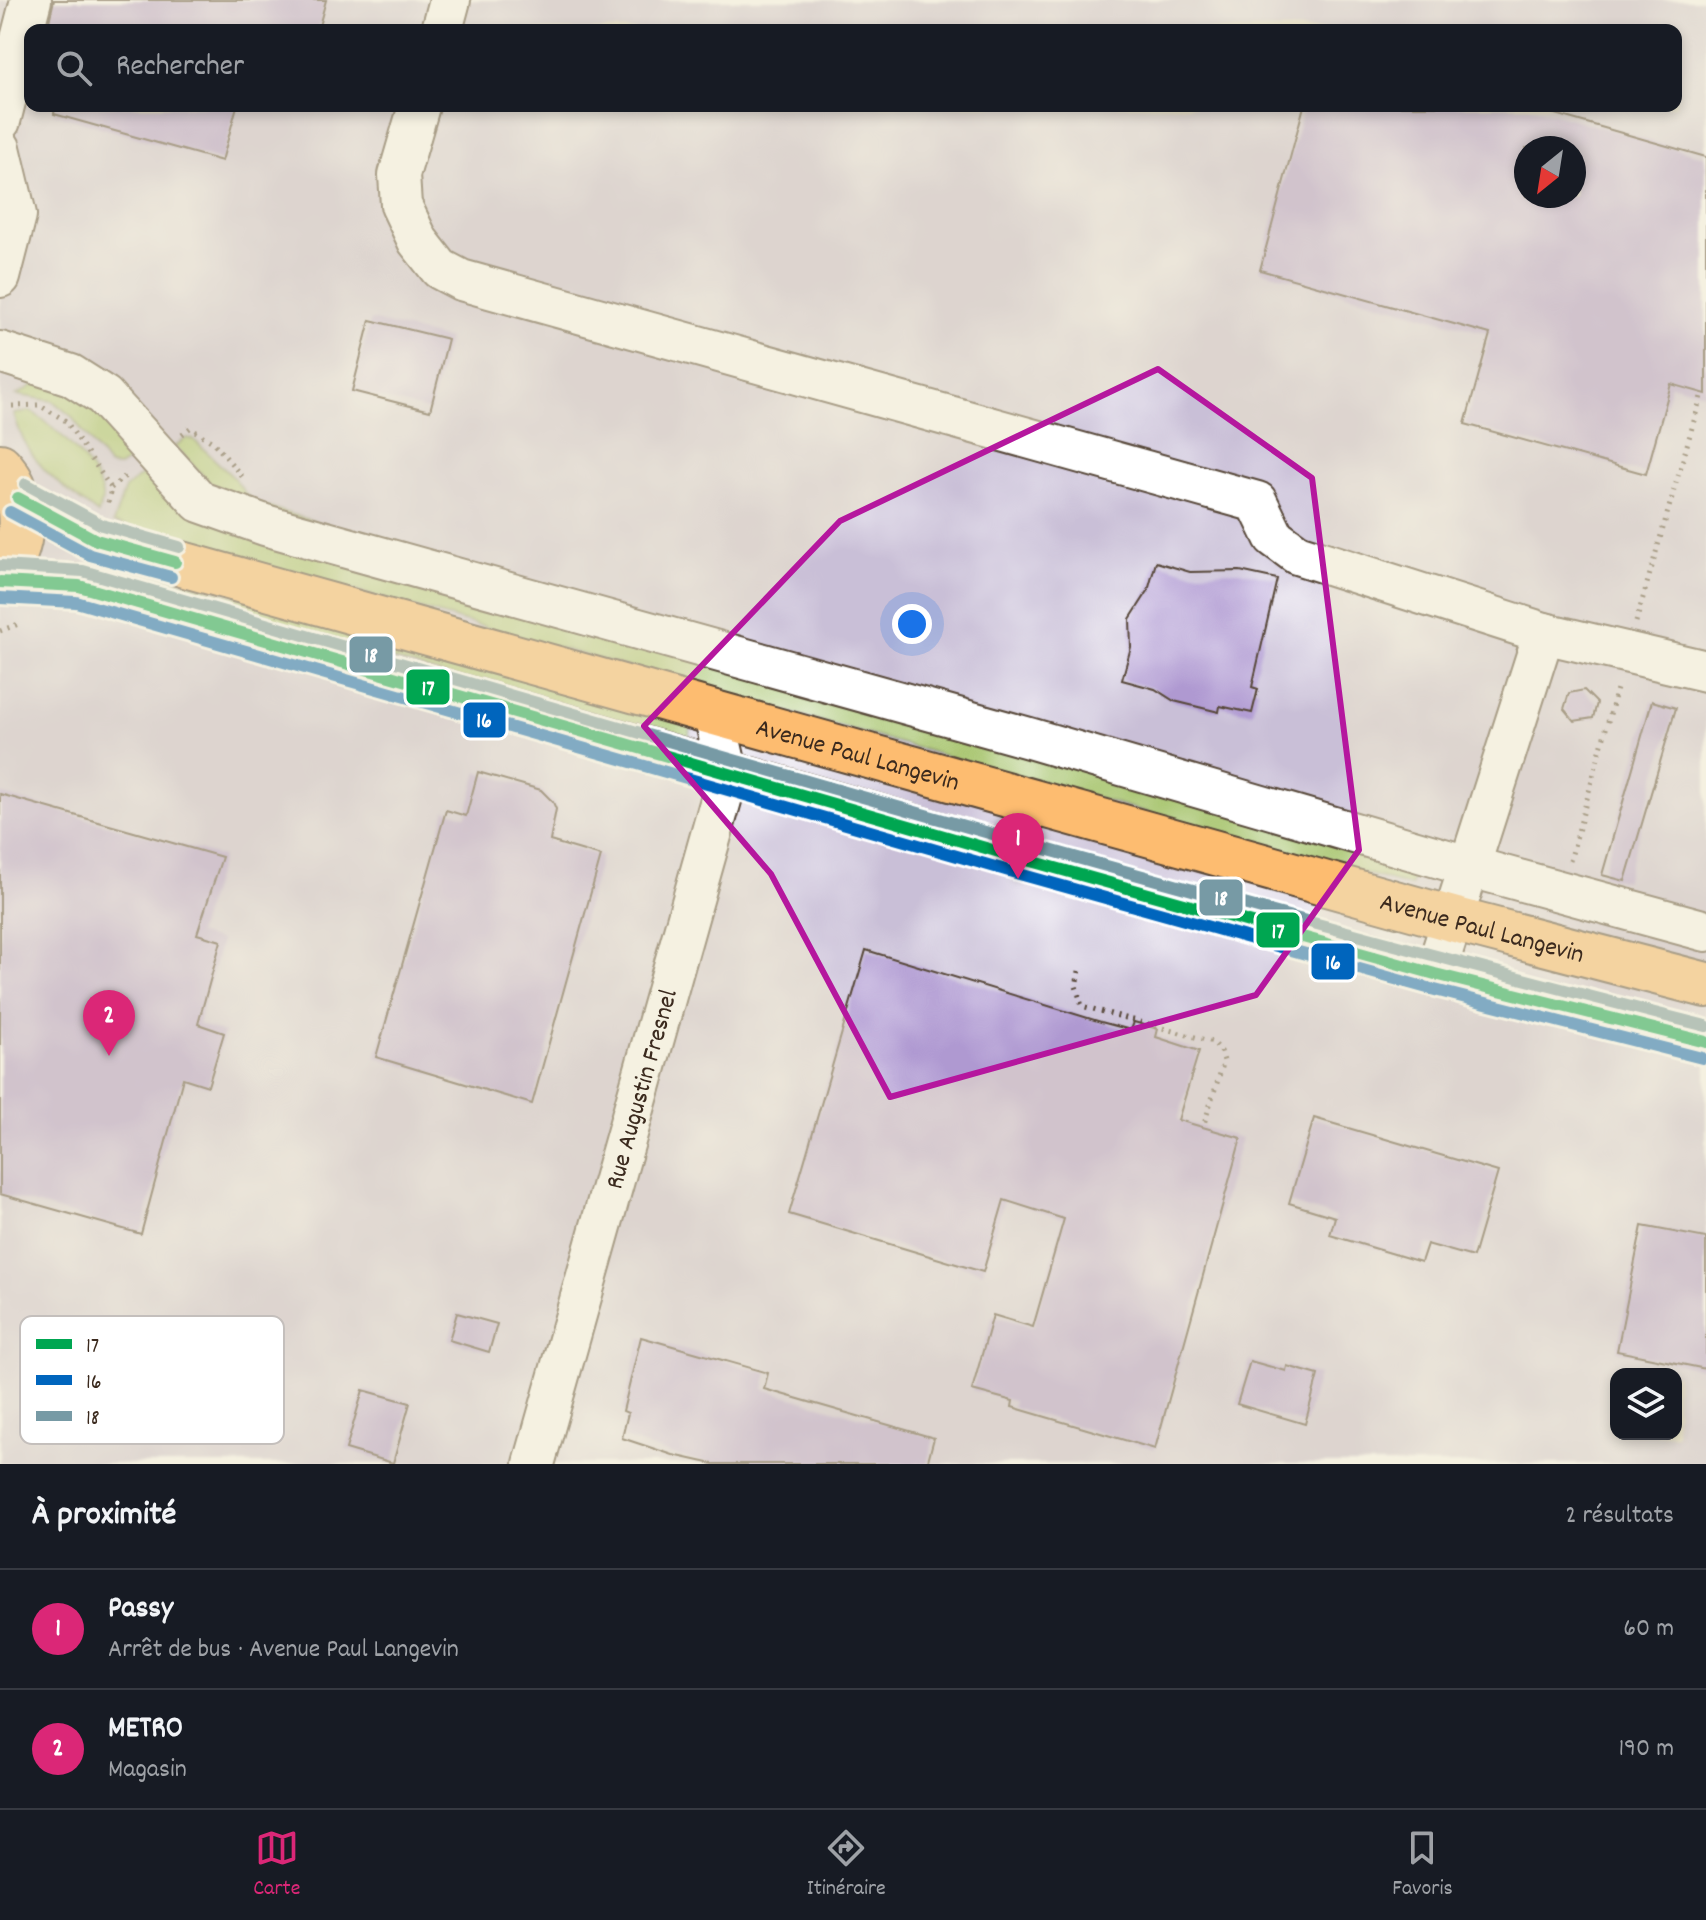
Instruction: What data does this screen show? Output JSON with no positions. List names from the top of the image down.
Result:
{
  "streets": {
    "main road": ["Avenue Paul Langevin"],
    "street": ["Rue Augustin Fresnel"]
  },
  "crossings": [
    ["Avenue Paul Langevin", "Rue Augustin Fresnel"]
  ],
  "lines": ["transit line 18", "transit line 17", "transit line 16"],
  "legend": ["17", "16", "18"],
  "north": "bottom left",
  "page": {
    "search": "Rechercher",
    "pins": ["1", "2"],
    "heading": ["À proximité", "2 résultats"],
    "list": [
      {
        "mark": "1",
        "name": "Passy",
        "note": "Arrêt de bus · Avenue Paul Langevin",
        "value": "60 m"
      },
      {
        "mark": "2",
        "name": "METRO",
        "note": "Magasin",
        "value": "190 m"
      }
    ],
    "nav": ["Carte", "Itinéraire", "Favoris"]
  }
}
